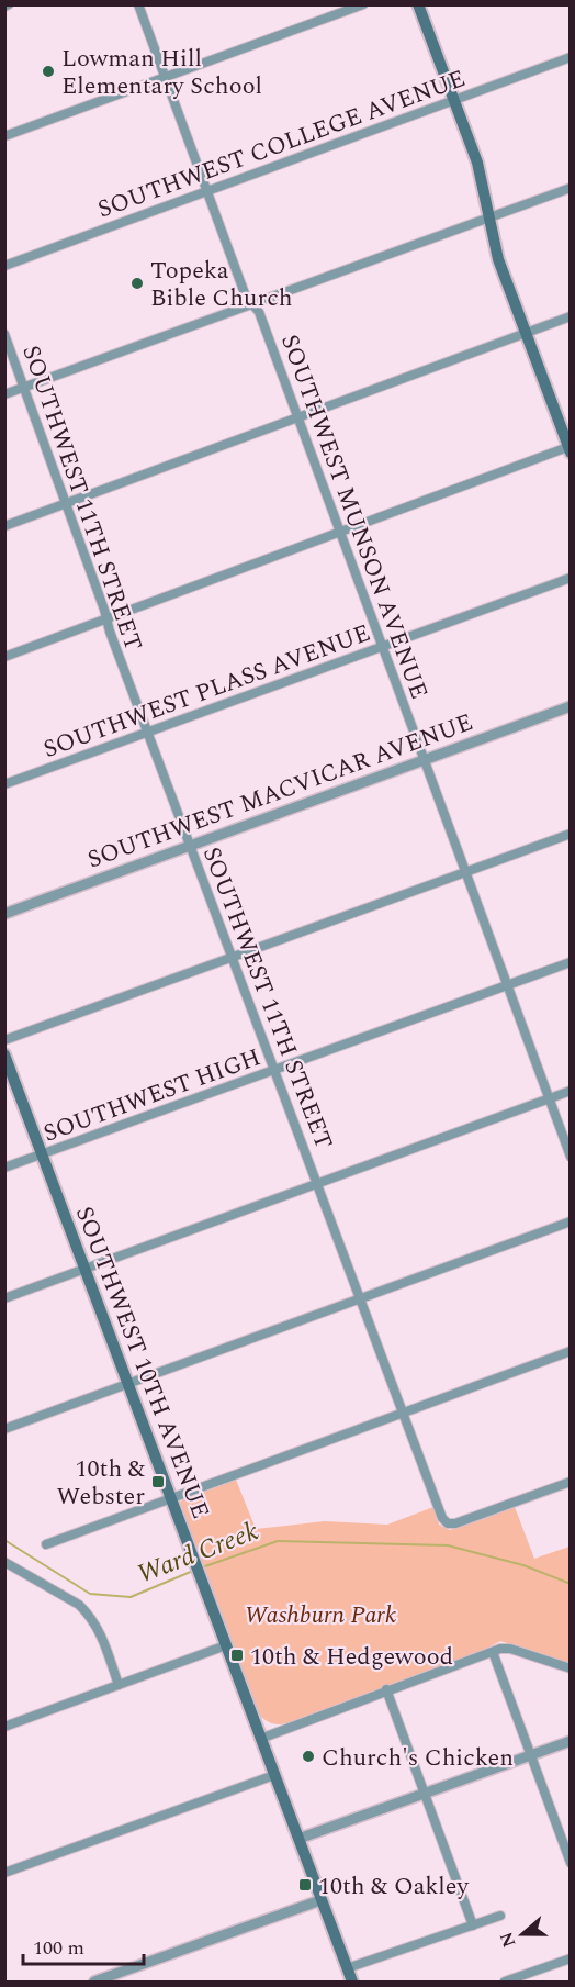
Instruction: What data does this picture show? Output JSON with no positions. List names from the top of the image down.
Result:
{
  "streets": {
    "main road": ["SOUTHWEST 10TH AVENUE"],
    "street": [
      "SOUTHWEST COLLEGE AVENUE",
      "SOUTHWEST 11TH STREET",
      "SOUTHWEST MUNSON AVENUE",
      "SOUTHWEST PLASS AVENUE",
      "SOUTHWEST MACVICAR AVENUE",
      "SOUTHWEST HIGH"
    ]
  },
  "crossings": [
    ["SOUTHWEST COLLEGE AVENUE", "SOUTHWEST MUNSON AVENUE"],
    ["SOUTHWEST 11TH STREET", "SOUTHWEST PLASS AVENUE"],
    ["SOUTHWEST 11TH STREET", "SOUTHWEST MACVICAR AVENUE"],
    ["SOUTHWEST 11TH STREET", "SOUTHWEST HIGH"],
    ["SOUTHWEST MUNSON AVENUE", "SOUTHWEST PLASS AVENUE"],
    ["SOUTHWEST MUNSON AVENUE", "SOUTHWEST MACVICAR AVENUE"],
    ["SOUTHWEST MUNSON AVENUE", "SOUTHWEST HIGH"],
    ["SOUTHWEST HIGH", "SOUTHWEST 10TH AVENUE"]
  ],
  "water": ["Ward Creek"],
  "parks": ["Washburn Park"],
  "places": {
    "other": ["Lowman Hill Elementary School", "Topeka Bible Church", "Church's Chicken"],
    "transit": ["10th & Webster", "10th & Hedgewood", "10th & Oakley"]
  },
  "scale_bar": "100 m",
  "north": "left"
}
